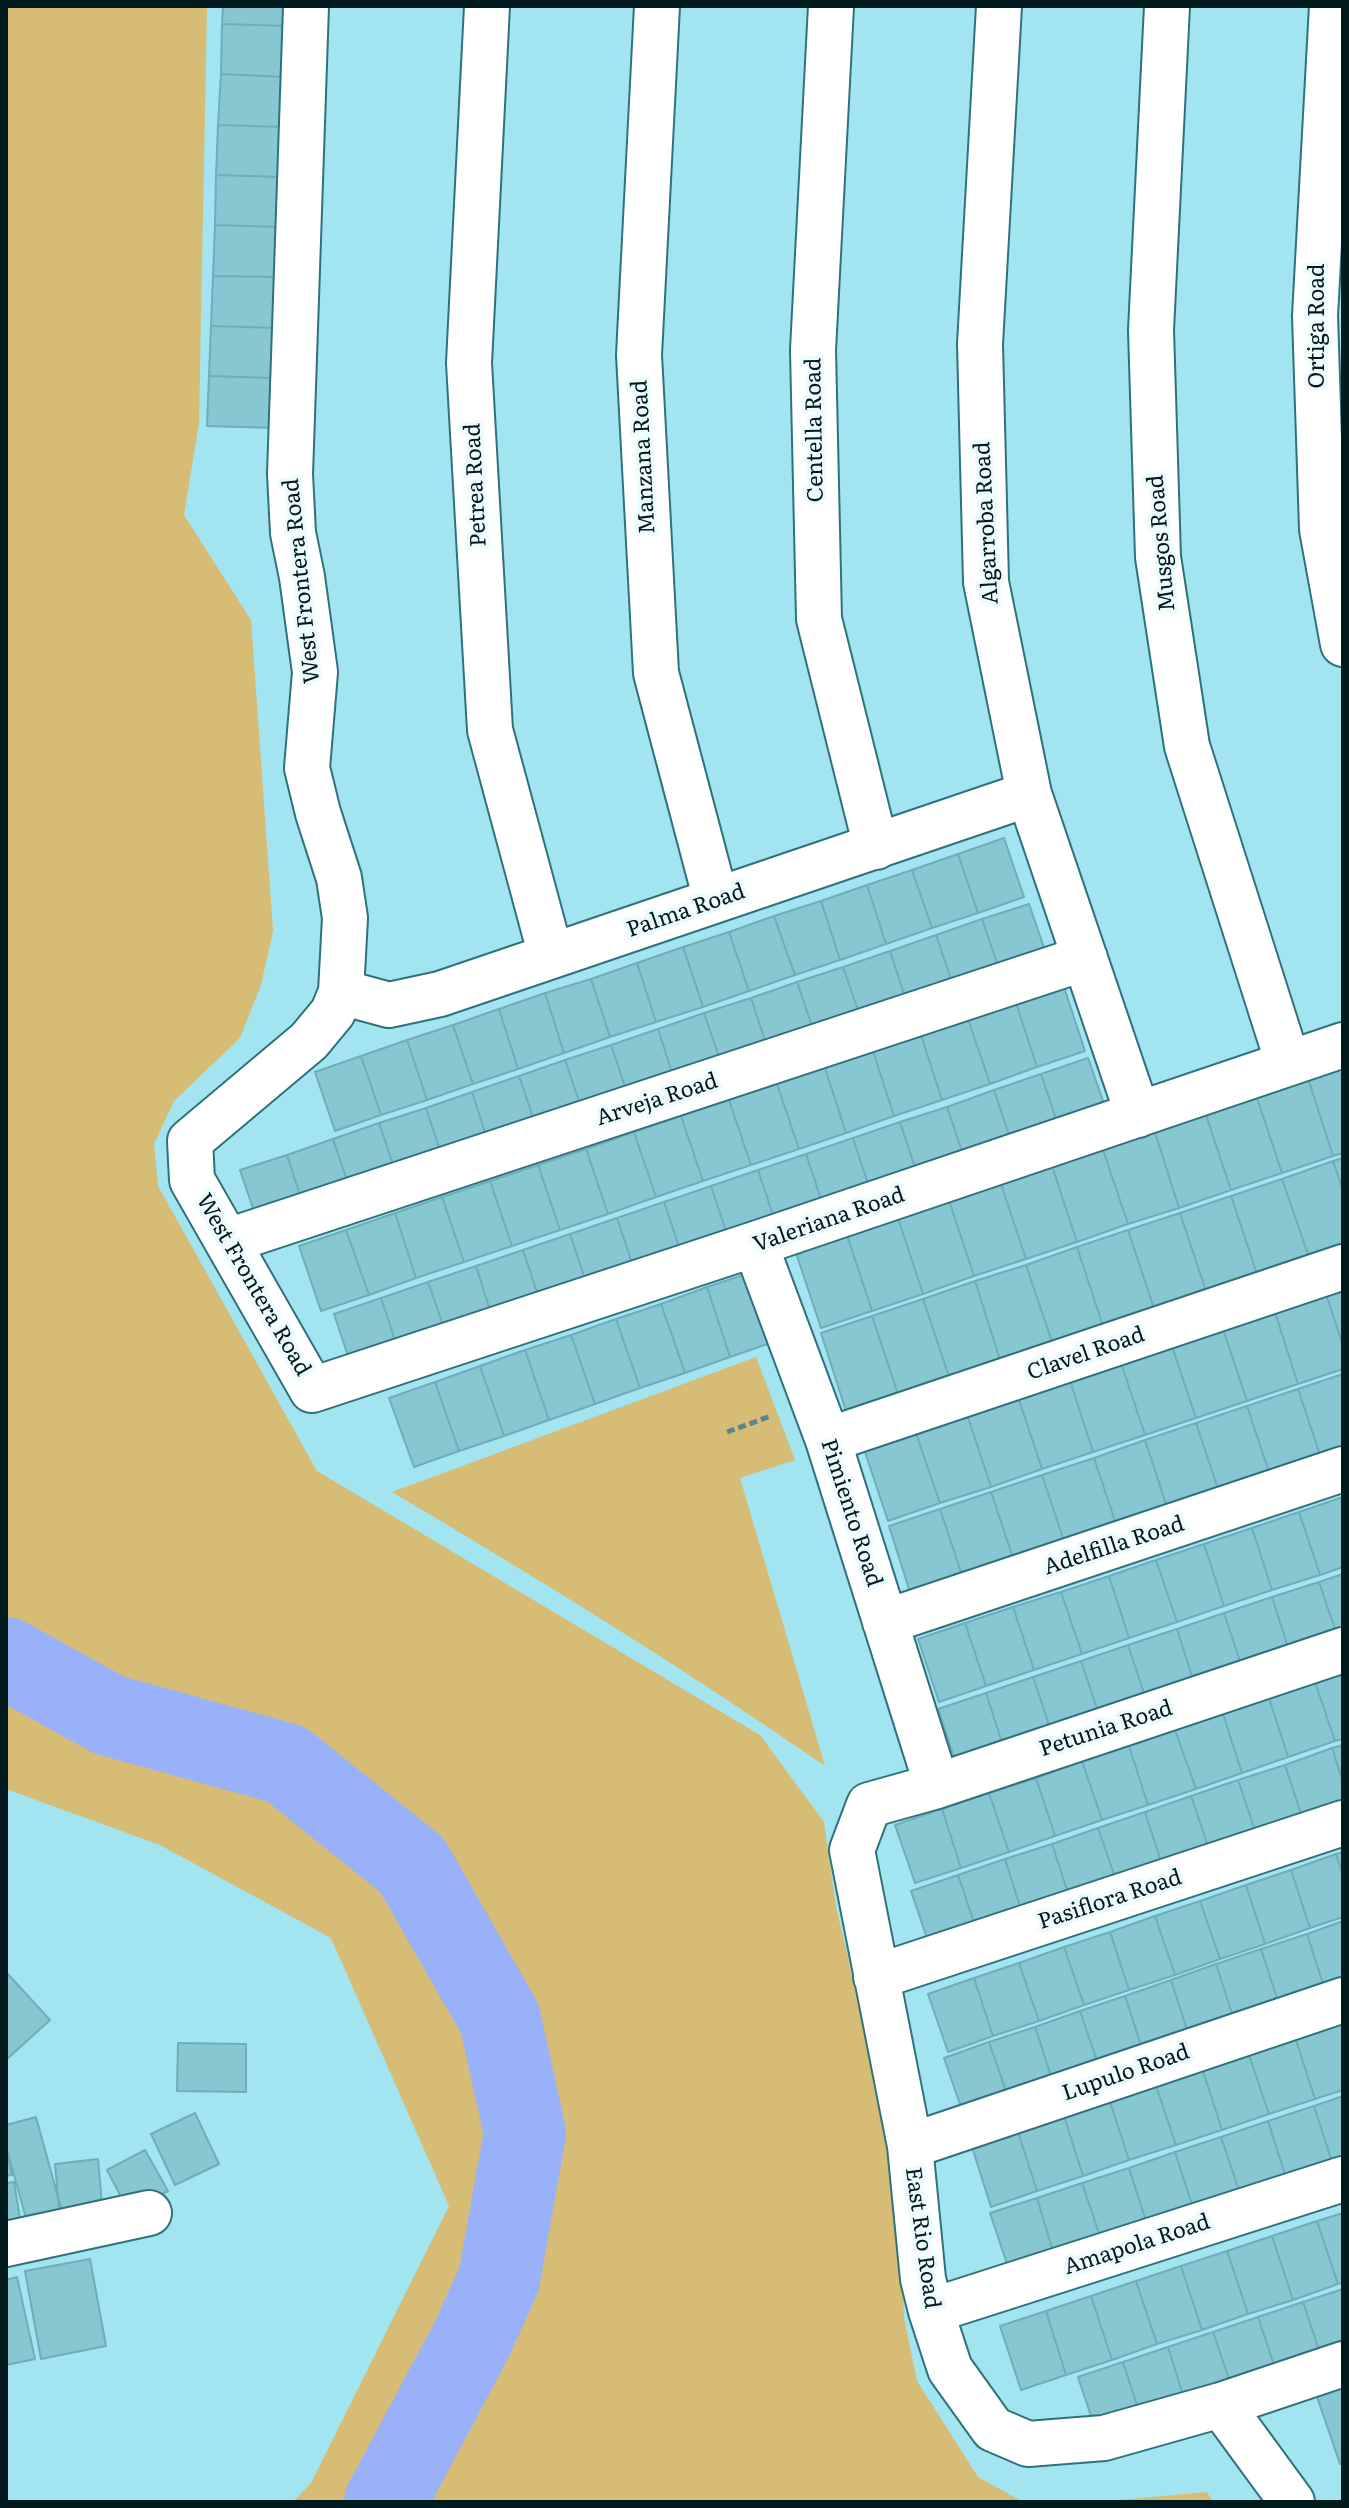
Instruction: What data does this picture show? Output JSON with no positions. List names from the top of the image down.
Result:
{
  "streets": {
    "street": [
      "Ortiga Road",
      "Centella Road",
      "Manzana Road",
      "Petrea Road",
      "Algarroba Road",
      "Musgos Road",
      "West Frontera Road",
      "Palma Road",
      "Arveja Road",
      "Valeriana Road",
      "Clavel Road",
      "Pimiento Road",
      "Adelfilla Road",
      "Petunia Road",
      "Pasiflora Road",
      "Lupulo Road",
      "East Rio Road",
      "Amapola Road"
    ]
  },
  "crossings": [
    ["Centella Road", "Palma Road"],
    ["Manzana Road", "Palma Road"],
    ["Petrea Road", "Palma Road"],
    ["Algarroba Road", "Palma Road"],
    ["Algarroba Road", "Arveja Road"],
    ["Algarroba Road", "Valeriana Road"],
    ["Musgos Road", "Valeriana Road"],
    ["West Frontera Road", "Palma Road"],
    ["West Frontera Road", "Arveja Road"],
    ["West Frontera Road", "Valeriana Road"],
    ["Valeriana Road", "Pimiento Road"],
    ["Clavel Road", "Pimiento Road"],
    ["Pimiento Road", "Adelfilla Road"],
    ["Pimiento Road", "Petunia Road"],
    ["Petunia Road", "East Rio Road"],
    ["Pasiflora Road", "East Rio Road"],
    ["Lupulo Road", "East Rio Road"],
    ["East Rio Road", "Amapola Road"]
  ]
}
